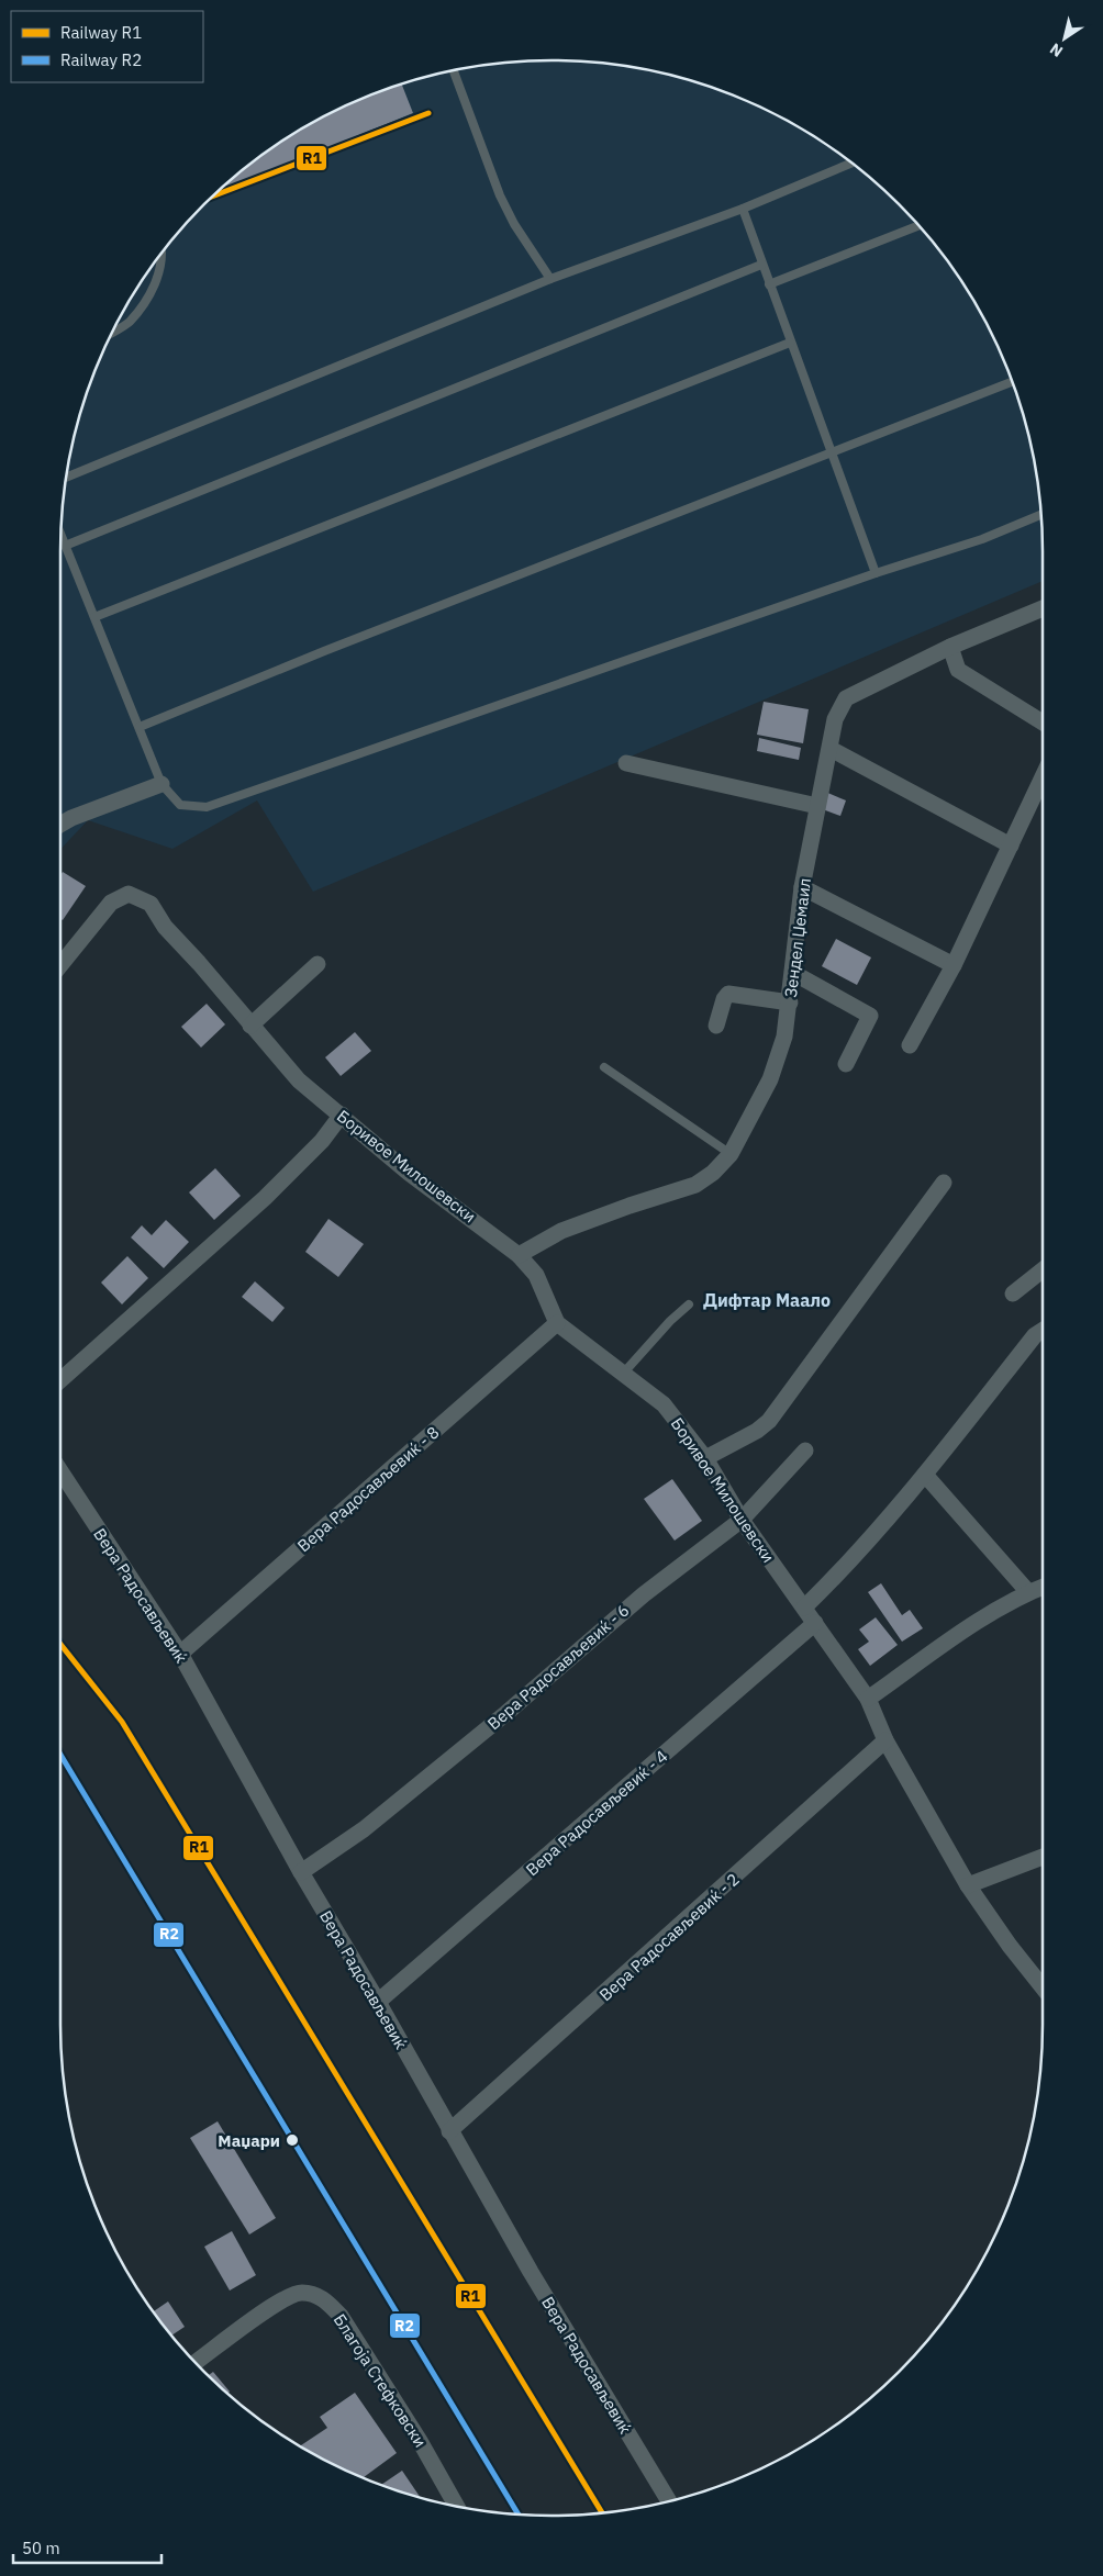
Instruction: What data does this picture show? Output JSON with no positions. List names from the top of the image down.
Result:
{
  "streets": {
    "street": [
      "Зендел Џемаил",
      "Боривое Милошевски",
      "Вера Радосављевиќ - 8",
      "Вера Радосављевиќ",
      "Вера Радосављевиќ - 6",
      "Вера Радосављевиќ - 4",
      "Вера Радосављевиќ - 2",
      "Благоја Стефковски"
    ]
  },
  "crossings": [
    ["Зендел Џемаил", "Боривое Милошевски"],
    ["Боривое Милошевски", "Вера Радосављевиќ - 8"],
    ["Боривое Милошевски", "Вера Радосављевиќ - 6"],
    ["Боривое Милошевски", "Вера Радосављевиќ - 4"],
    ["Боривое Милошевски", "Вера Радосављевиќ - 2"],
    ["Вера Радосављевиќ - 8", "Вера Радосављевиќ"],
    ["Вера Радосављевиќ", "Вера Радосављевиќ - 6"],
    ["Вера Радосављевиќ", "Вера Радосављевиќ - 4"],
    ["Вера Радосављевиќ", "Вера Радосављевиќ - 2"]
  ],
  "districts": ["Дифтар Маало"],
  "places": ["Маџари"],
  "lines": ["rail line R1", "rail line R2"],
  "legend": ["Railway R1", "Railway R2"],
  "scale_bar": "50 m",
  "north": "bottom left"
}
